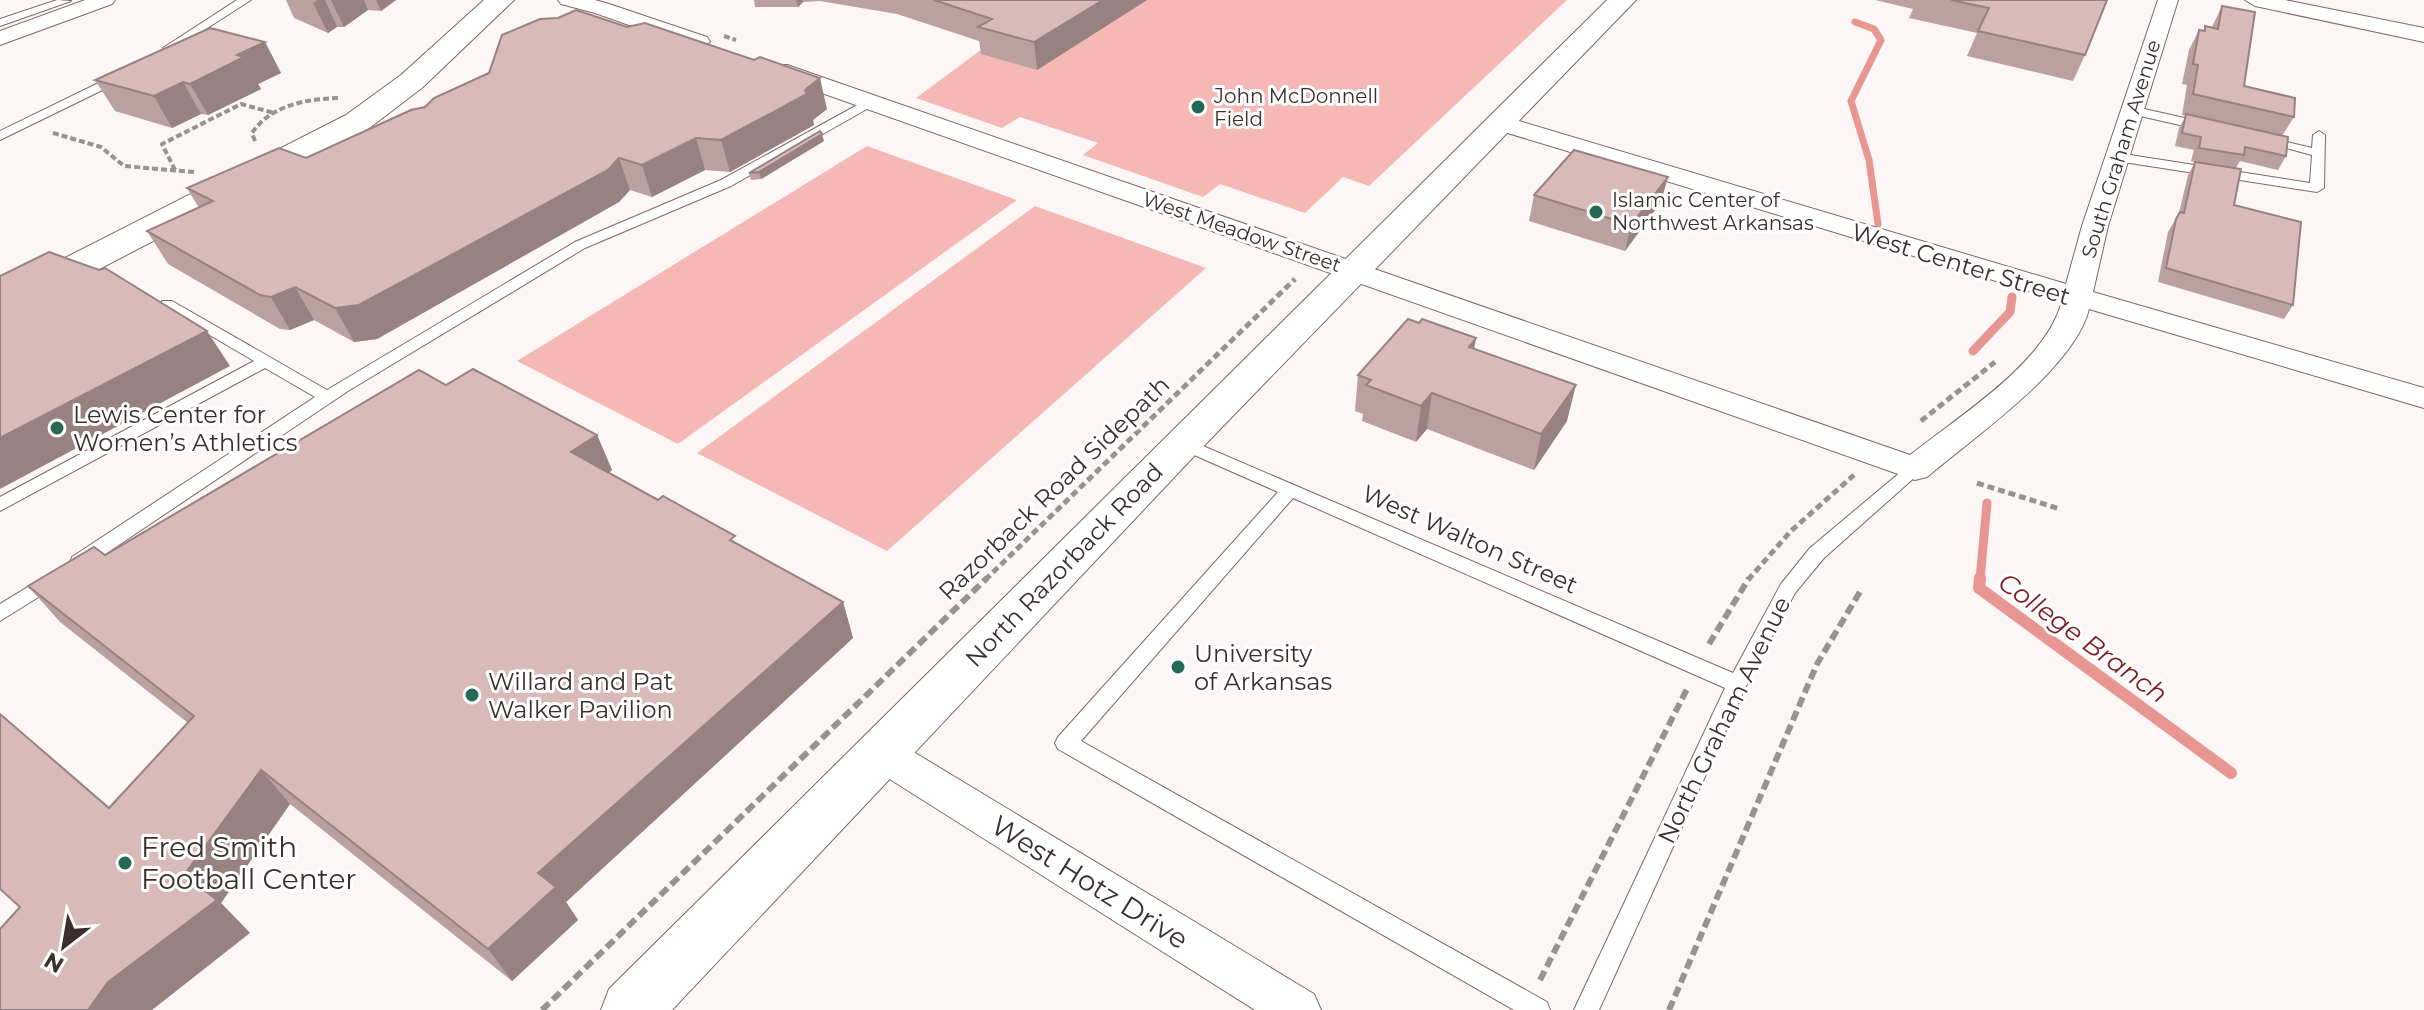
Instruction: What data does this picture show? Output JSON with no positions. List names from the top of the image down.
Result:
{
  "streets": {
    "main road": ["North Razorback Road"],
    "street": [
      "South Graham Avenue",
      "West Meadow Street",
      "West Center Street",
      "North Graham Avenue",
      "West Hotz Drive"
    ],
    "lane": ["West Walton Street"],
    "path": ["Razorback Road Sidepath"]
  },
  "crossings": [
    ["South Graham Avenue", "West Center Street"],
    ["South Graham Avenue", "North Graham Avenue"],
    ["West Meadow Street", "Razorback Road Sidepath"],
    ["West Meadow Street", "North Razorback Road"],
    ["West Meadow Street", "North Graham Avenue"],
    ["West Center Street", "North Razorback Road"],
    ["West Center Street", "North Graham Avenue"],
    ["West Walton Street", "North Razorback Road"],
    ["West Walton Street", "North Graham Avenue"],
    ["North Razorback Road", "West Hotz Drive"]
  ],
  "water": ["College Branch"],
  "places": [
    "John McDonnell Field",
    "Islamic Center of Northwest Arkansas",
    "Lewis Center for Women’s Athletics",
    "University of Arkansas",
    "Willard and Pat Walker Pavilion",
    "Fred Smith Football Center"
  ],
  "north": "bottom left"
}
